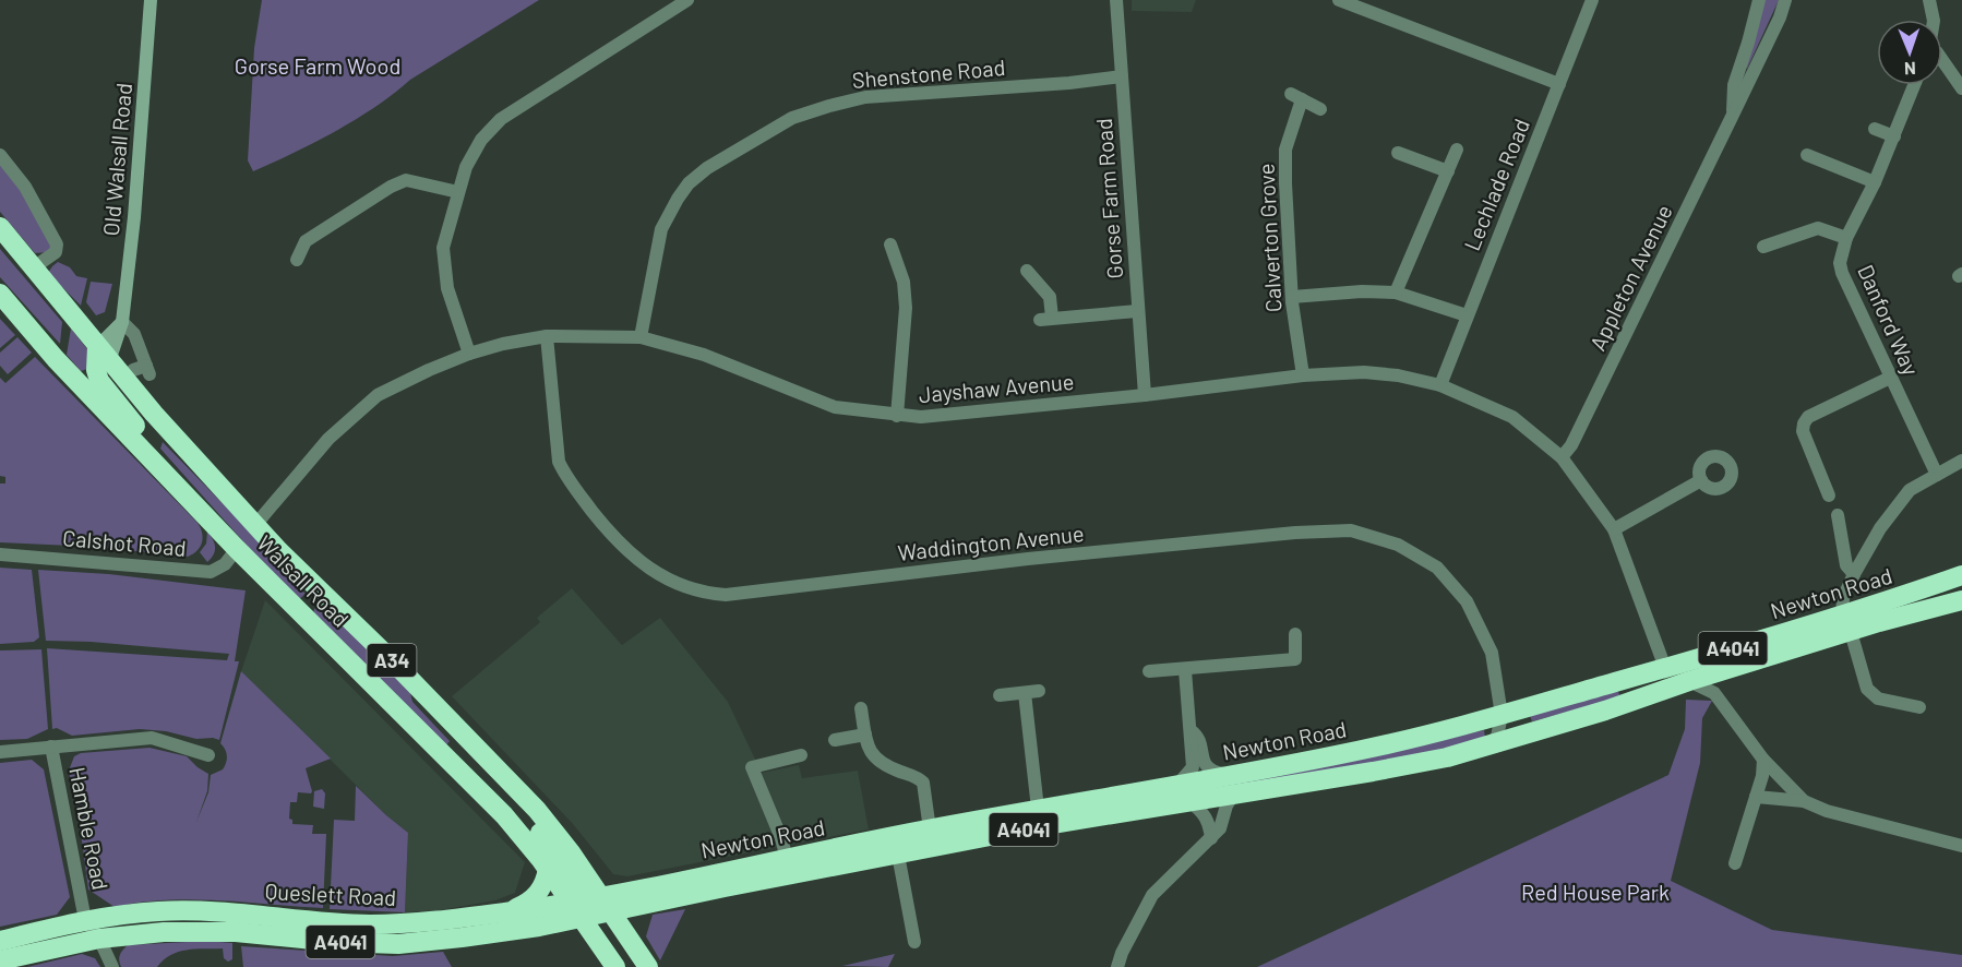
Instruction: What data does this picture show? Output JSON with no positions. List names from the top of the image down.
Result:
{
  "streets": {
    "highway": [
      "Walsall Road",
      "Newton Road",
      "A4041",
      "A34",
      "Queslett Road"
    ],
    "main road": ["Old Walsall Road"],
    "street": [
      "Shenstone Road",
      "Lechlade Road",
      "Gorse Farm Road",
      "Calverton Grove",
      "Appleton Avenue",
      "Danford Way",
      "Jayshaw Avenue",
      "Calshot Road",
      "Waddington Avenue",
      "Hamble Road"
    ]
  },
  "crossings": [
    ["Shenstone Road", "Gorse Farm Road"],
    ["Shenstone Road", "Jayshaw Avenue"],
    ["Lechlade Road", "Jayshaw Avenue"],
    ["Gorse Farm Road", "Jayshaw Avenue"],
    ["Calverton Grove", "Jayshaw Avenue"],
    ["Appleton Avenue", "Jayshaw Avenue"],
    ["Jayshaw Avenue", "Waddington Avenue"],
    ["Jayshaw Avenue", "Walsall Road"],
    ["Jayshaw Avenue", "Newton Road"],
    ["Calshot Road", "Walsall Road"],
    ["Waddington Avenue", "Newton Road"],
    ["Walsall Road", "Newton Road"],
    ["Walsall Road", "A34"],
    ["Walsall Road", "Queslett Road"],
    ["Newton Road", "A34"],
    ["Newton Road", "Queslett Road"],
    ["A34", "Queslett Road"],
    ["Hamble Road", "Queslett Road"]
  ],
  "parks": ["Gorse Farm Wood", "Red House Park"],
  "north": "bottom"
}
